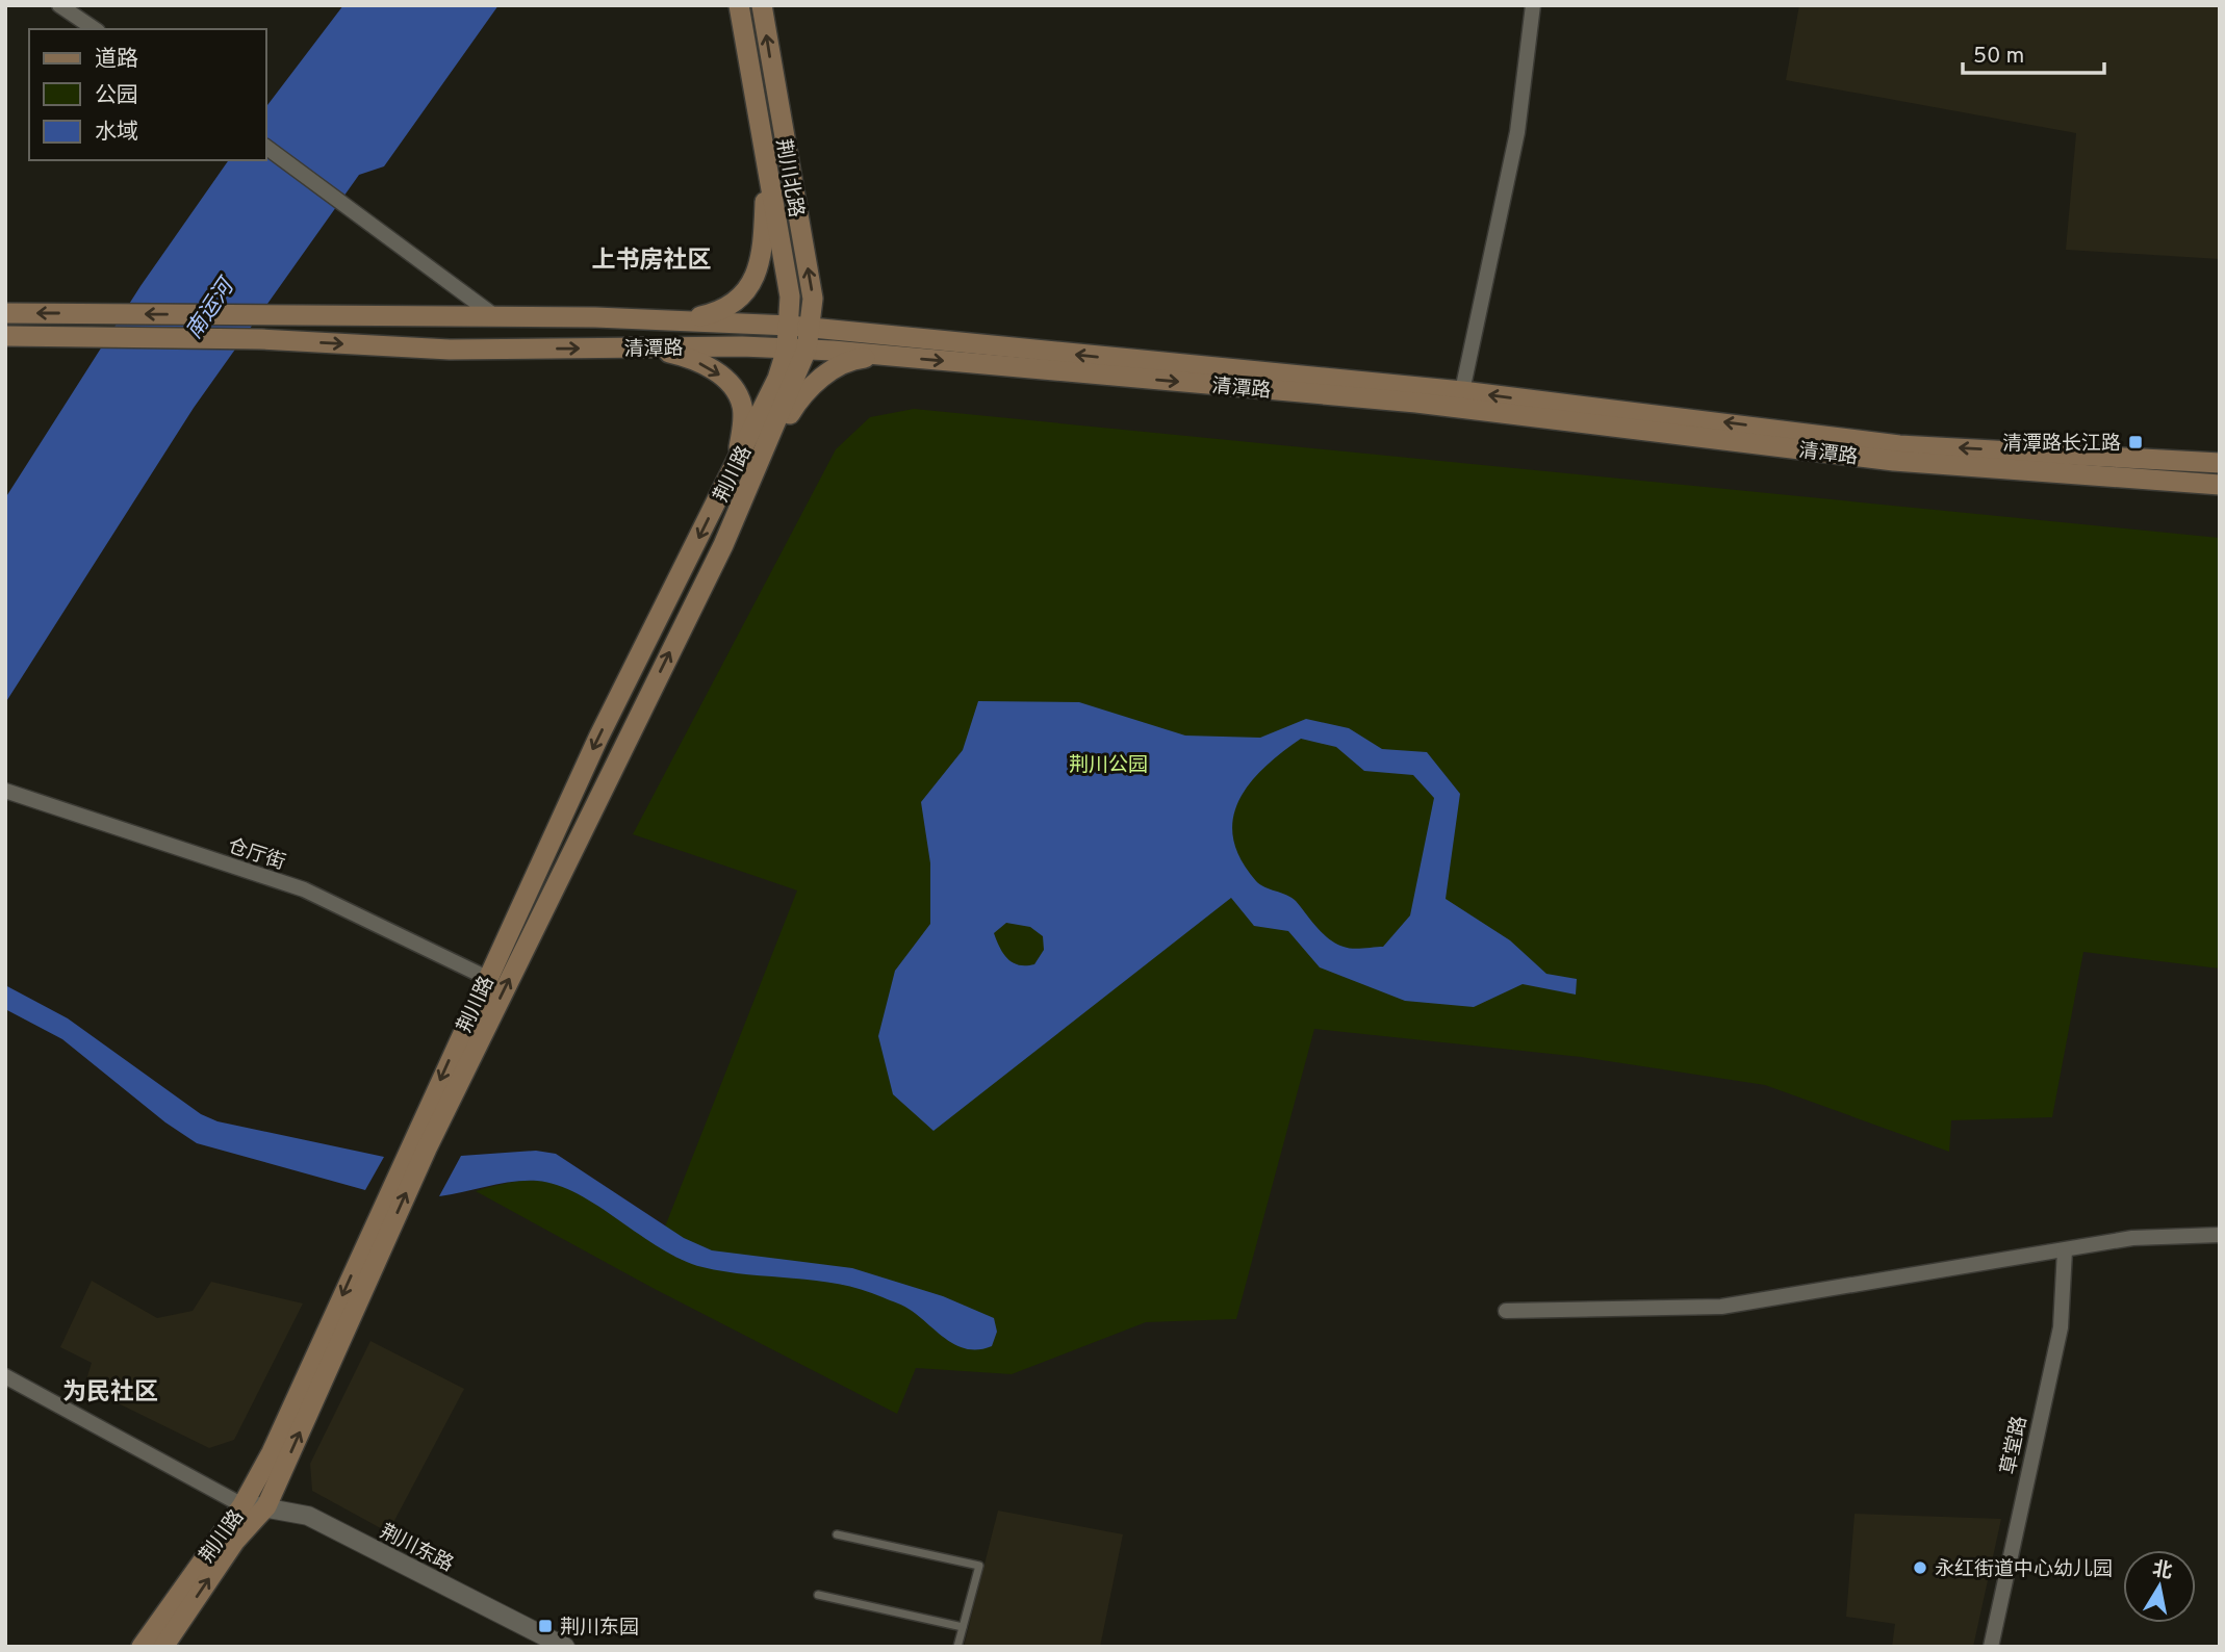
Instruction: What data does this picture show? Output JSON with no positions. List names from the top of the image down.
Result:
{
  "streets": {
    "main road": ["荆川北路", "清潭路", "荆川路"],
    "street": ["仓厅街", "草堂路", "荆川东路"]
  },
  "crossings": [
    ["荆川北路", "清潭路"],
    ["荆川北路", "荆川路"],
    ["清潭路", "荆川路"],
    ["荆川路", "仓厅街"],
    ["荆川路", "荆川东路"]
  ],
  "districts": ["上书房社区", "为民社区"],
  "water": ["南运河"],
  "parks": ["荆川公园"],
  "places": {
    "transit": ["清潭路长江路", "荆川东园"],
    "other": ["永红街道中心幼儿园"]
  },
  "legend": ["道路", "公园", "水域"],
  "scale_bar": "50 m",
  "north": "top"
}
